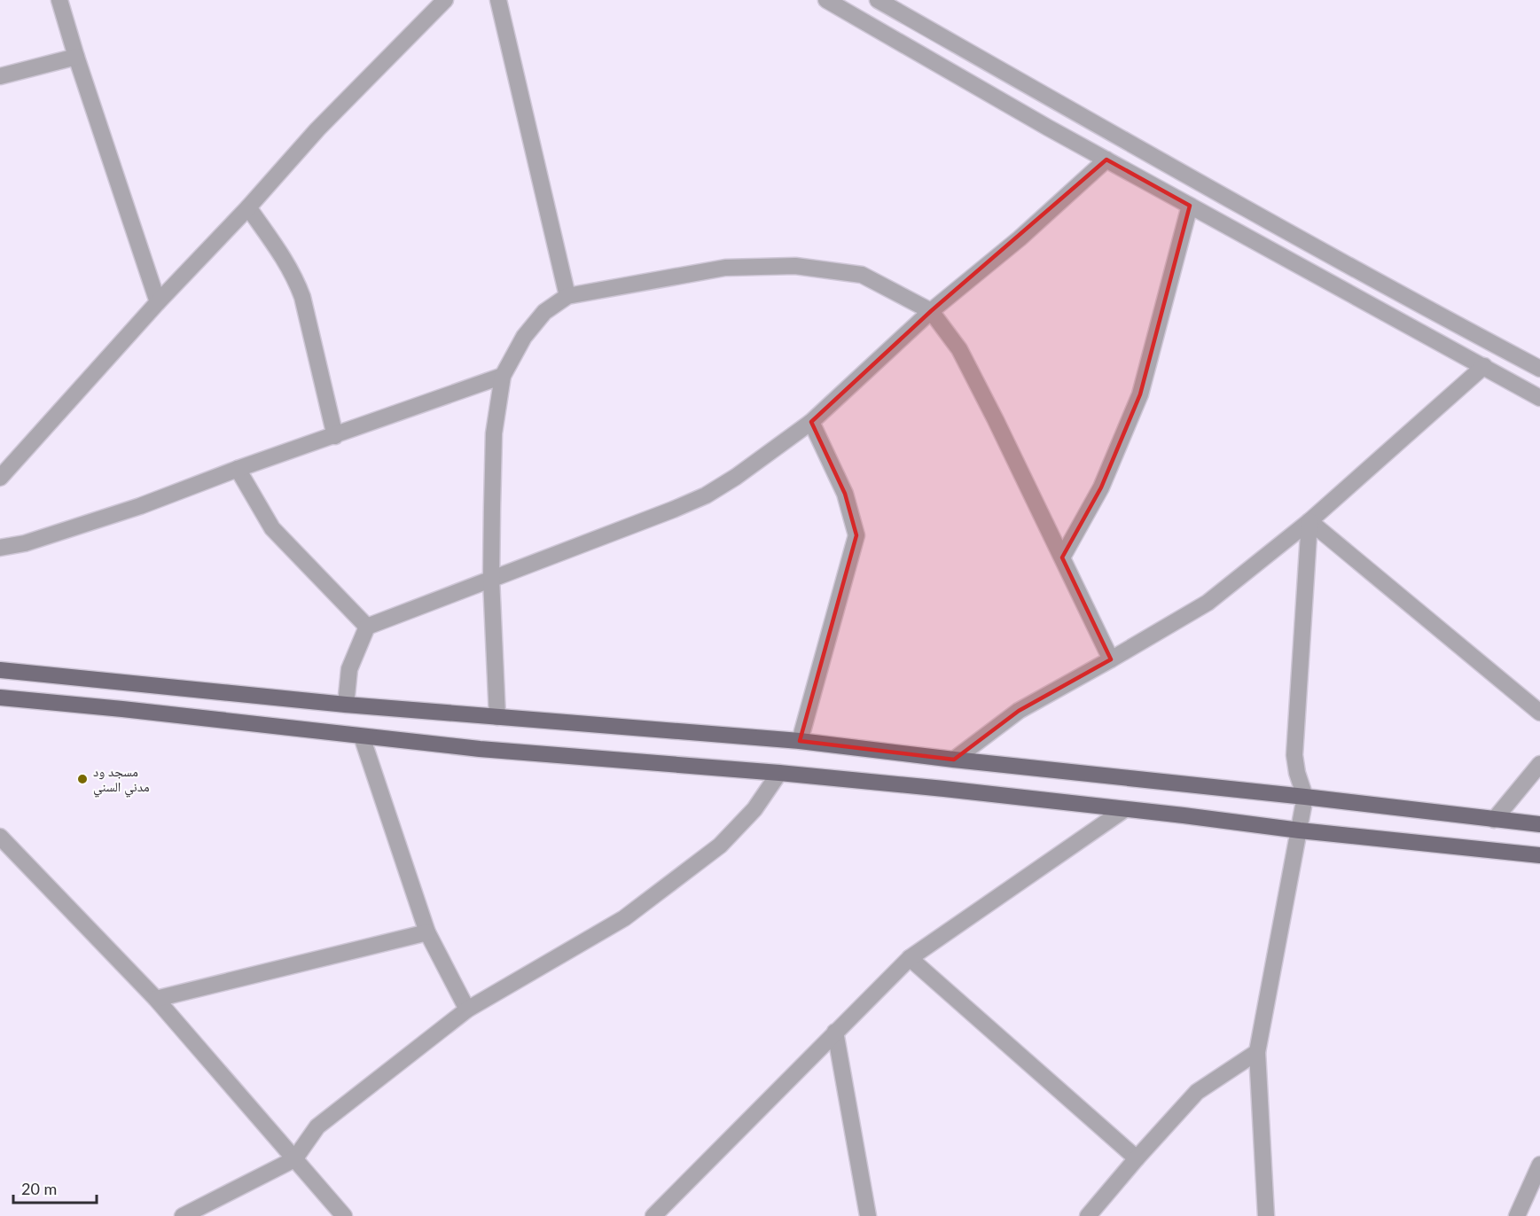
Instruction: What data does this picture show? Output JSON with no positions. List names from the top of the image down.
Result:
{
  "places": ["مسجد ود مدني السني"],
  "scale_bar": "20 m"
}
